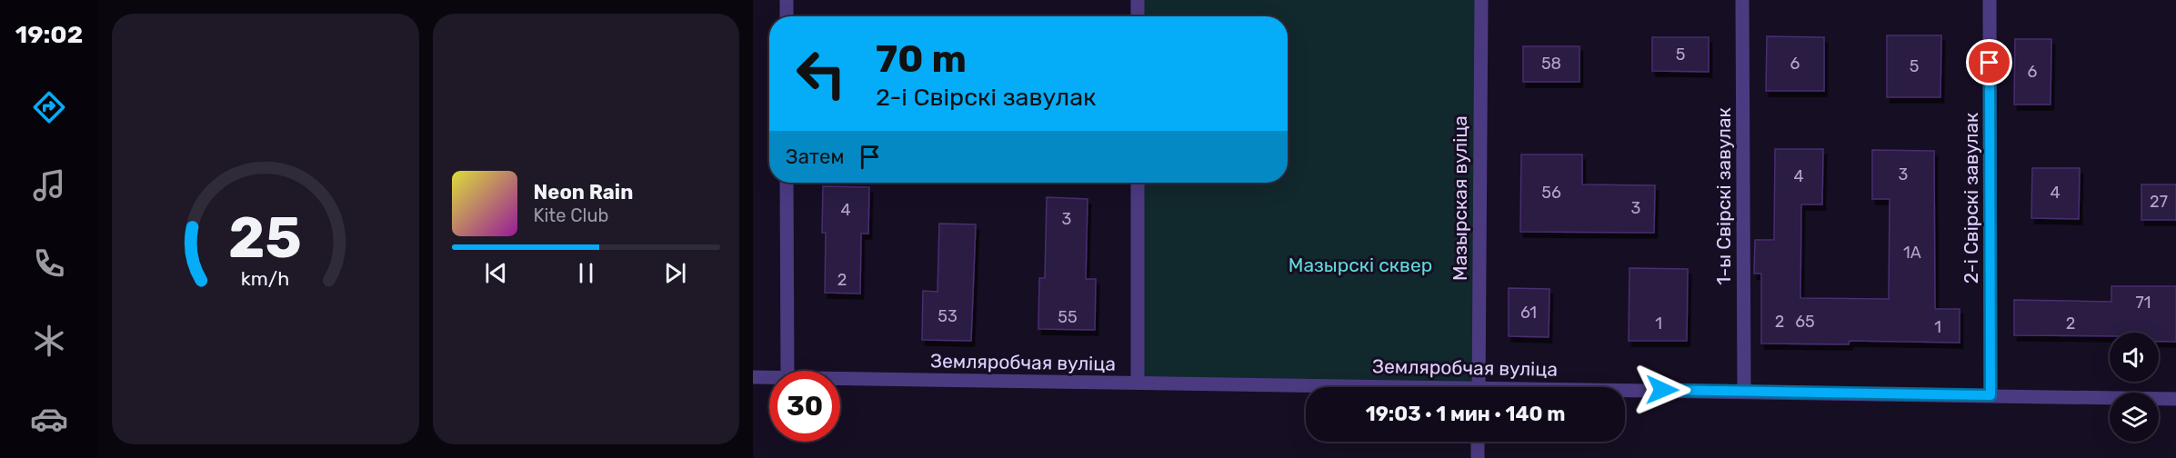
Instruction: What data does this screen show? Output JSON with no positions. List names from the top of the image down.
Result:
{
  "streets": {
    "street": [
      "1-ы Свірскі завулак",
      "Мазырская вуліца",
      "2-і Свірскі завулак",
      "Земляробчая вуліца"
    ]
  },
  "crossings": [
    ["1-ы Свірскі завулак", "Земляробчая вуліца"],
    ["2-і Свірскі завулак", "Земляробчая вуліца"]
  ],
  "parks": ["Мазырскі сквер"],
  "house_numbers": [
    "5",
    "58",
    "6",
    "5",
    "6",
    "3",
    "4",
    "56",
    "4",
    "27",
    "3",
    "4",
    "3",
    "1А",
    "2",
    "71",
    "61",
    "53",
    "55",
    "2",
    "65",
    "1",
    "2",
    "1"
  ],
  "page": {
    "tabs": "19:02",
    "turn": ["70 m", "2-і Свірскі завулак"],
    "then": "Затем",
    "song": ["Neon Rain", "Kite Club"],
    "limit": "30",
    "trip": "19:03 · 1 мин · 140 m",
    "gauge": ["25", "km/h"]
  }
}
